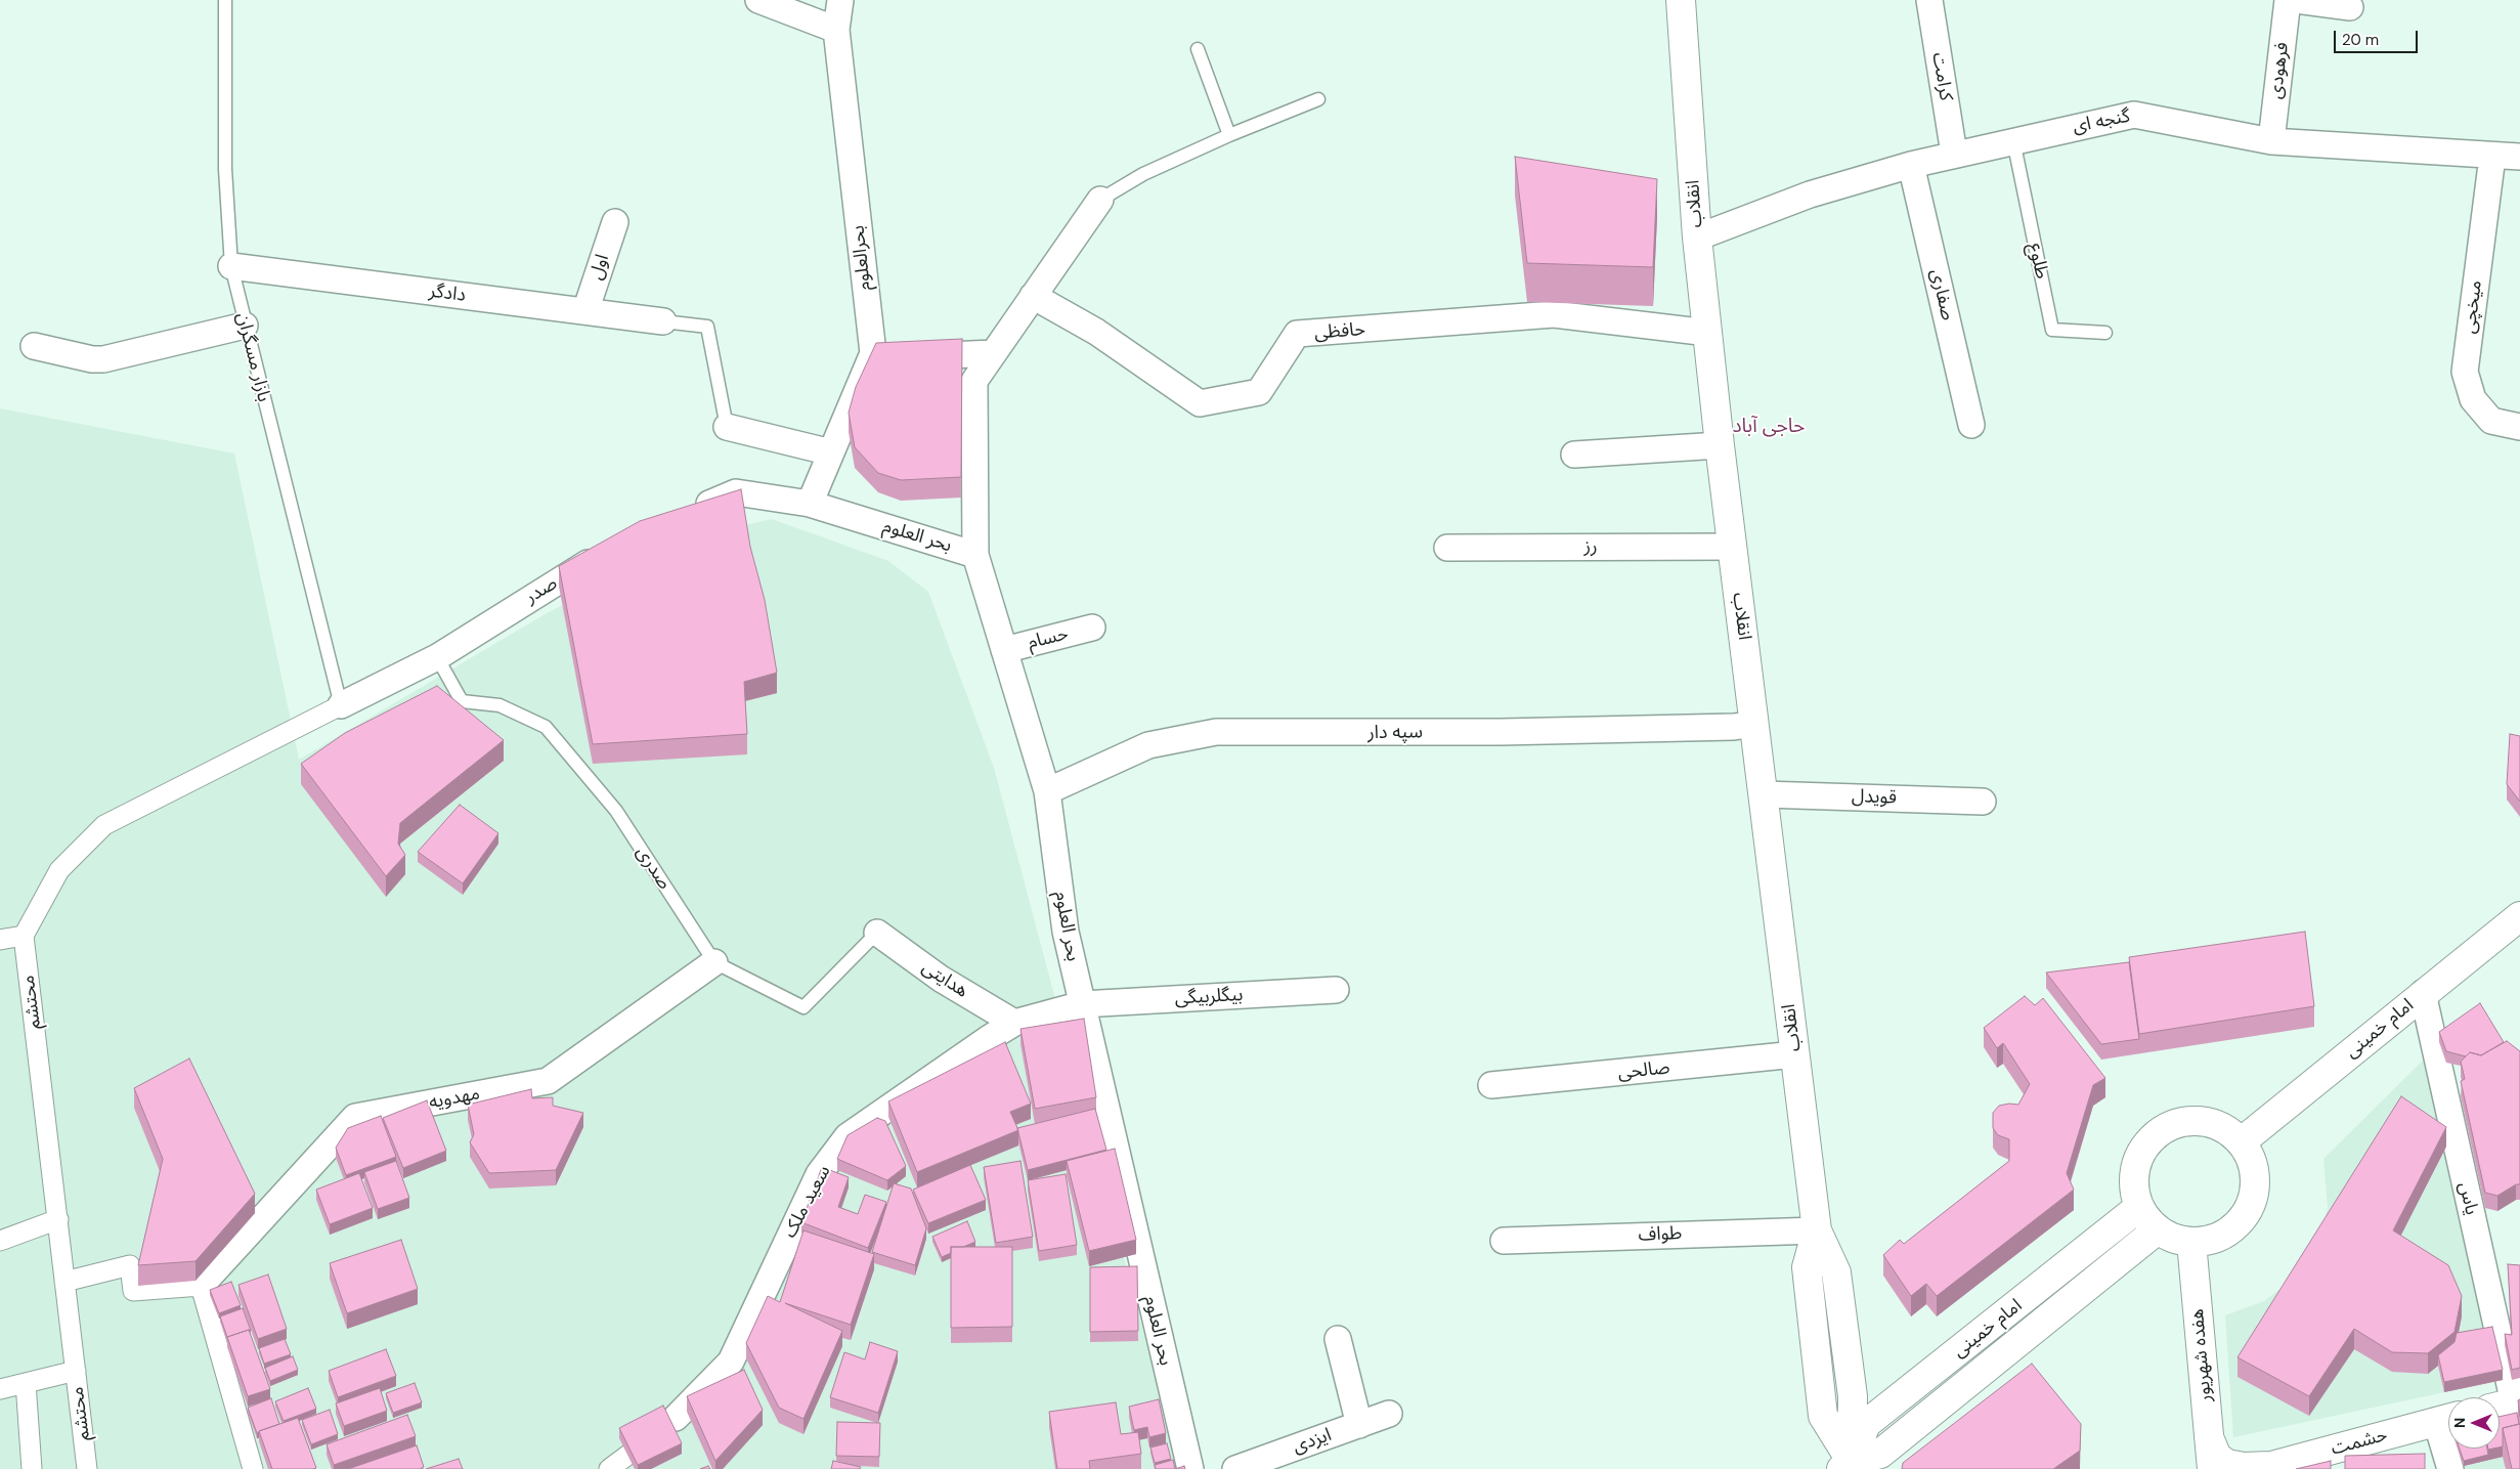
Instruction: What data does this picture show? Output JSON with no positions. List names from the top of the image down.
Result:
{
  "streets": {
    "main road": [
      "انقلاب",
      "امام خمینی",
      "هفده شهریور",
      "حشمت"
    ],
    "street": [
      "فرهودی",
      "کرامت",
      "گنجه ای",
      "بحرالعلوم",
      "اول",
      "دادگر",
      "صفاری",
      "میخچی",
      "حافظی",
      "بحر العلوم",
      "رز",
      "صدر",
      "حسام",
      "سپه دار",
      "قویدل",
      "هدایتی",
      "بیگلربیگی",
      "محتشم",
      "صالحی",
      "مهدویه",
      "یاس",
      "سعید ملک",
      "طواف",
      "ایزدی"
    ],
    "lane": ["طلوع", "بازار مسگران", "صدری"]
  },
  "crossings": [
    ["فرهودی", "گنجه ای"],
    ["کرامت", "گنجه ای"],
    ["گنجه ای", "انقلاب"],
    ["گنجه ای", "طلوع"],
    ["گنجه ای", "صفاری"],
    ["گنجه ای", "میخچی"],
    ["انقلاب", "حافظی"],
    ["انقلاب", "رز"],
    ["انقلاب", "سپه دار"],
    ["انقلاب", "قویدل"],
    ["انقلاب", "امام خمینی"],
    ["انقلاب", "صالحی"],
    ["انقلاب", "طواف"],
    ["بحرالعلوم", "بحر العلوم"],
    ["اول", "دادگر"],
    ["دادگر", "بازار مسگران"],
    ["بازار مسگران", "صدر"],
    ["بحر العلوم", "حسام"],
    ["بحر العلوم", "سپه دار"],
    ["بحر العلوم", "بیگلربیگی"],
    ["بحر العلوم", "سعید ملک"],
    ["صدر", "صدری"],
    ["صدری", "مهدویه"],
    ["هدایتی", "سعید ملک"],
    ["بیگلربیگی", "سعید ملک"],
    ["امام خمینی", "یاس"],
    ["امام خمینی", "هفده شهریور"],
    ["هفده شهریور", "حشمت"]
  ],
  "districts": ["حاجی آباد"],
  "scale_bar": "20 m",
  "north": "left"
}
